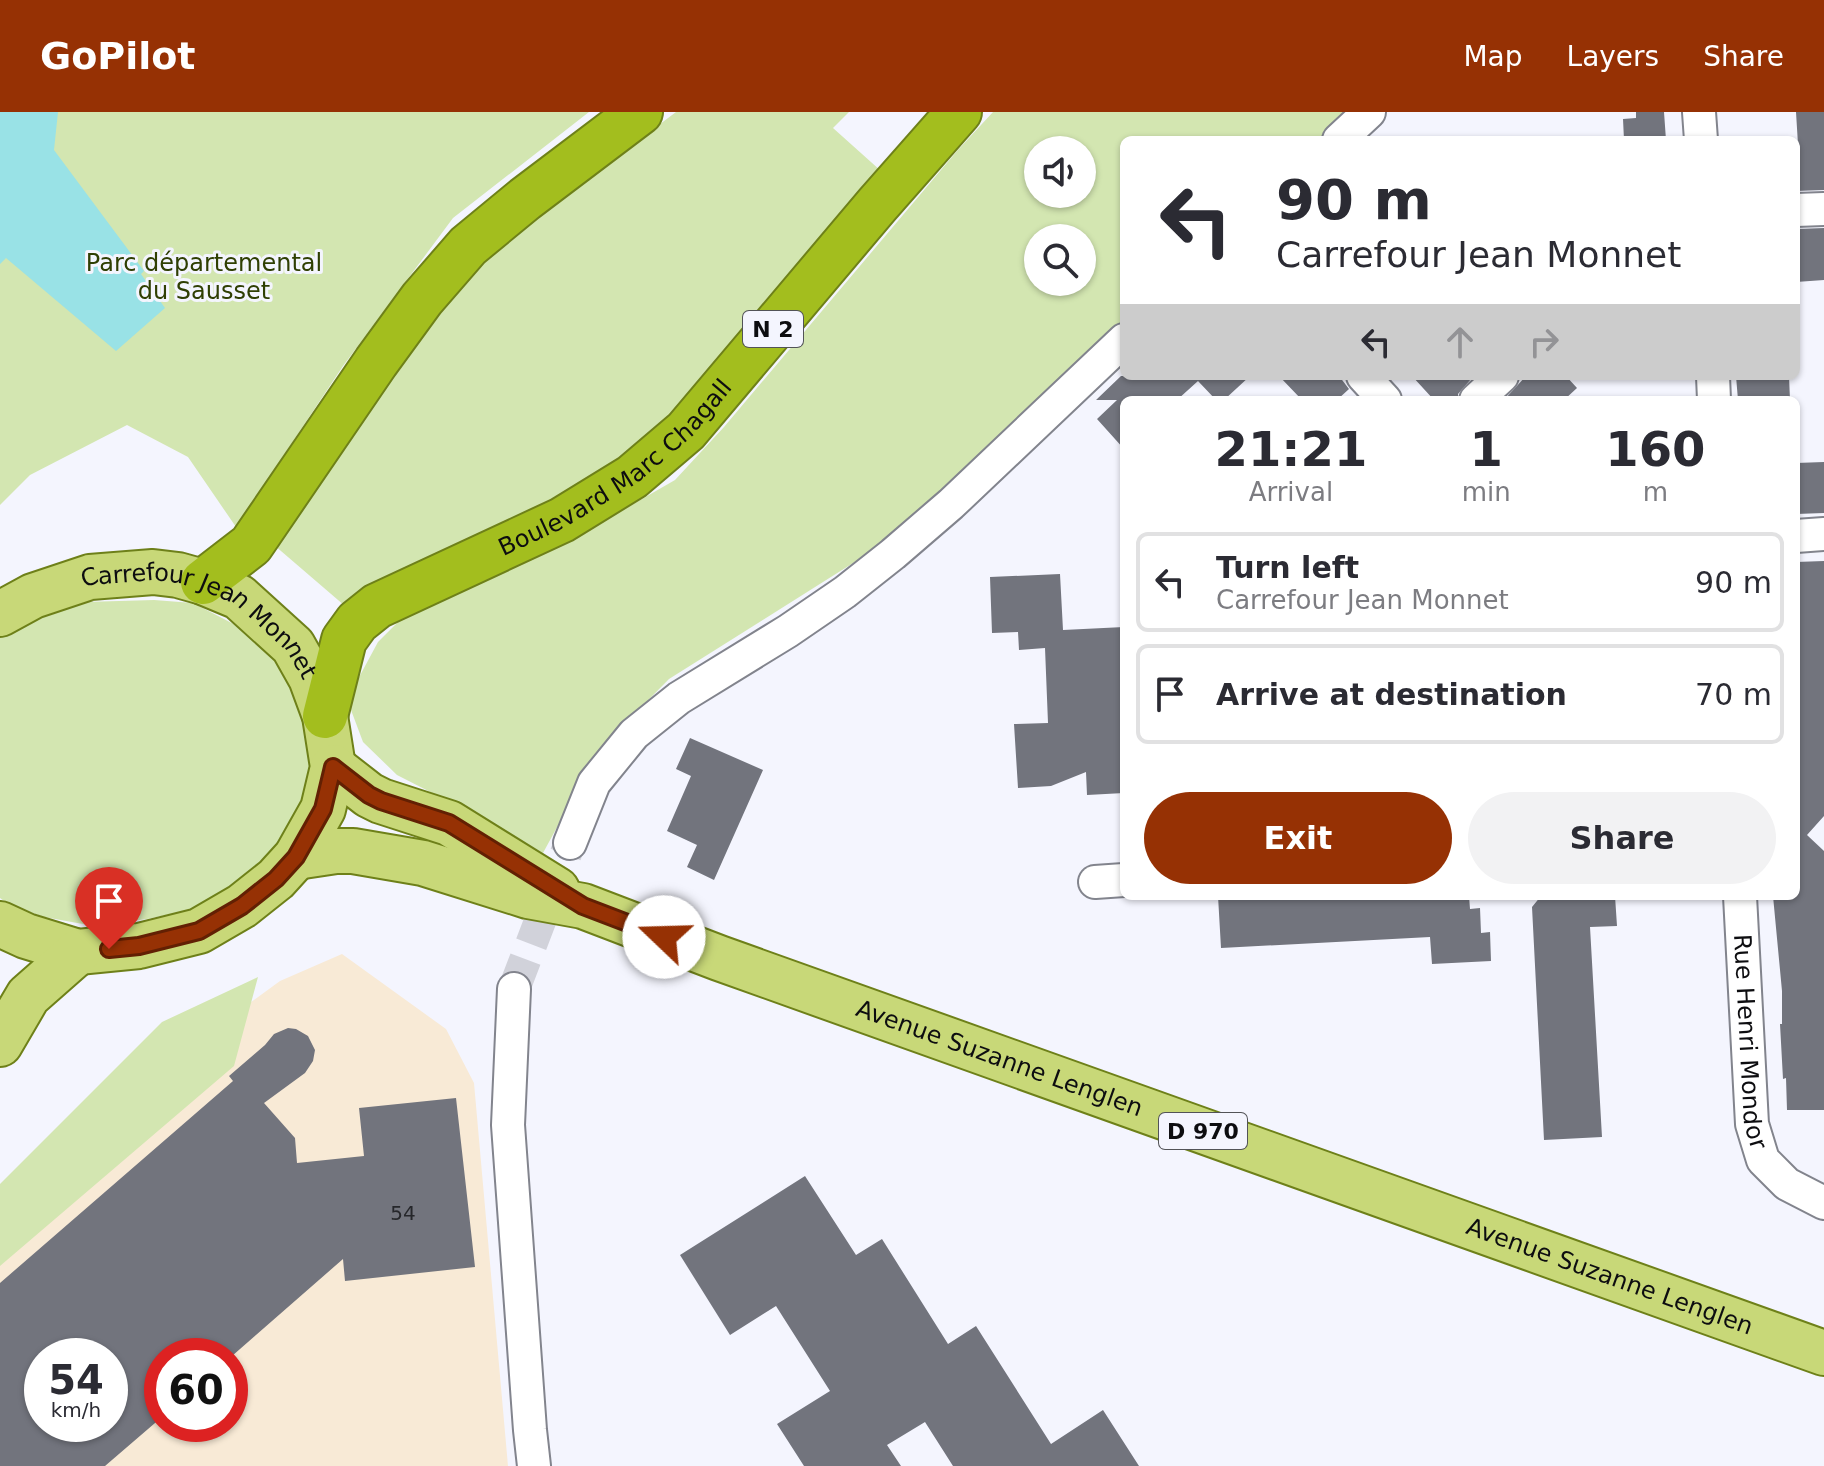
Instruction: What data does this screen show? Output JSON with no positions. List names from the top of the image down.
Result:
{
  "streets": {
    "highway": ["N 2", "Boulevard Marc Chagall"],
    "main road": ["Carrefour Jean Monnet", "Avenue Suzanne Lenglen", "D 970"],
    "street": ["Rue Henri Mondor"]
  },
  "crossings": [
    ["Boulevard Marc Chagall", "Carrefour Jean Monnet"],
    ["Carrefour Jean Monnet", "Avenue Suzanne Lenglen"]
  ],
  "parks": ["Parc départemental du Sausset"],
  "house_numbers": ["54"],
  "page": {
    "header": "GoPilot",
    "nav": ["Map", "Layers", "Share"],
    "turn": ["90 m", "Carrefour Jean Monnet"],
    "eta": [
      "21:21",
      "Arrival",
      "1",
      "min",
      "160",
      "m"
    ],
    "list": [
      {
        "name": "Turn left",
        "note": "Carrefour Jean Monnet",
        "value": "90 m"
      },
      {
        "name": "Arrive at destination",
        "value": "70 m"
      }
    ],
    "buttons": ["Exit", "Share"],
    "speed": "54 km/h",
    "limit": "60"
  }
}
